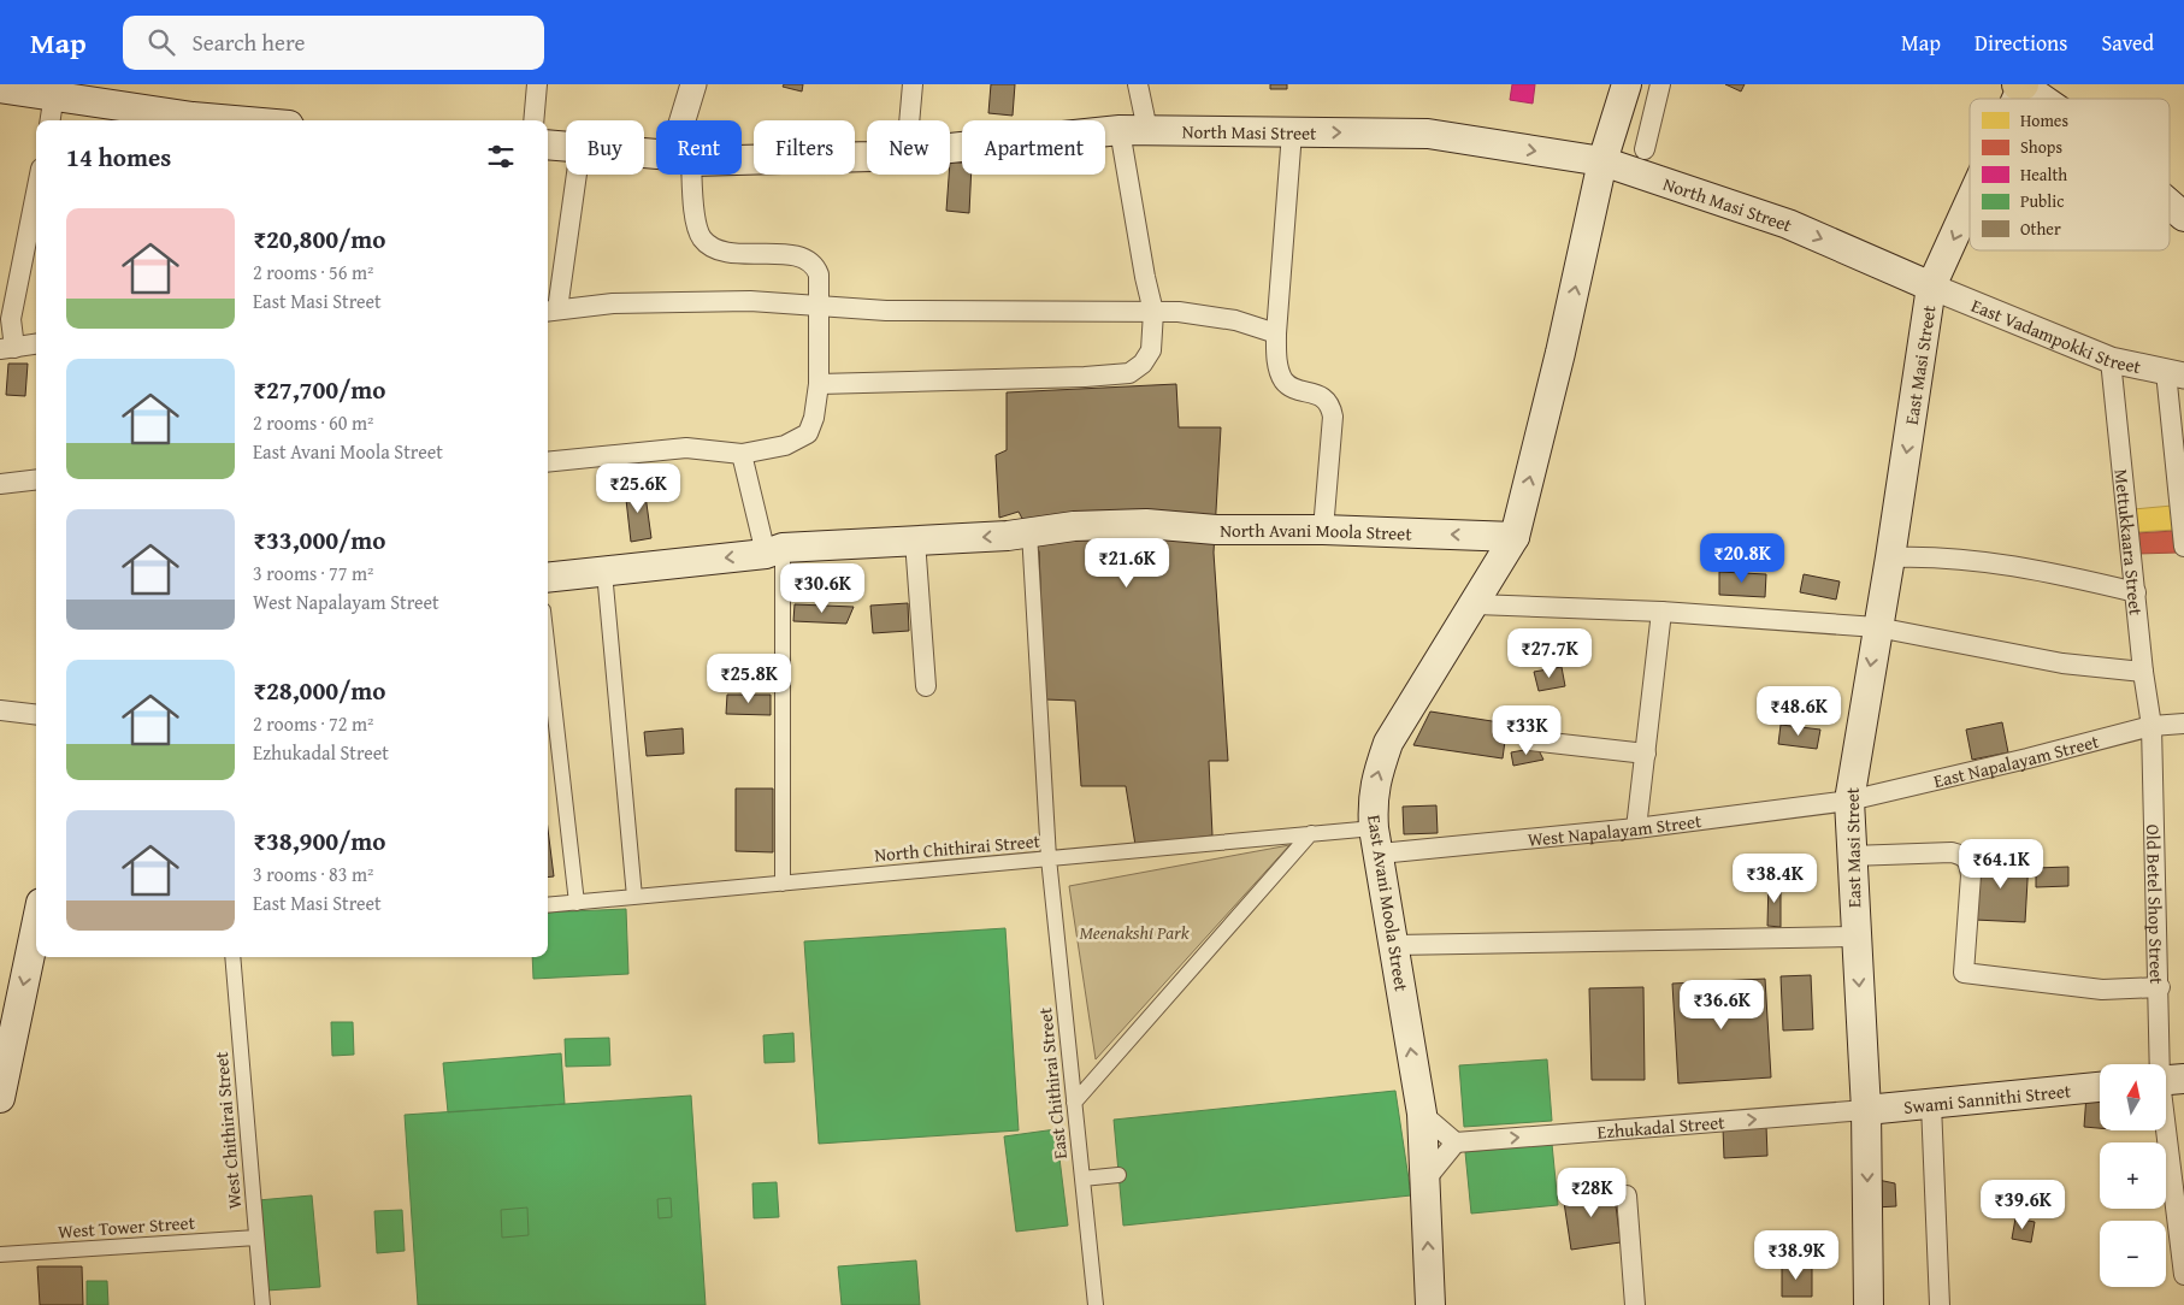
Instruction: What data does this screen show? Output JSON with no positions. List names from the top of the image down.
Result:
{
  "streets": {
    "main road": [
      "North Masi Street",
      "East Masi Street",
      "North Avani Moola Street",
      "East Avani Moola Street",
      "Swami Sannithi Street"
    ],
    "street": [
      "East Vadampokki Street",
      "Mettukkaara Street",
      "East Napalayam Street",
      "West Napalayam Street",
      "North Chithirai Street",
      "Old Betel Shop Street",
      "East Chithirai Street",
      "Ezhukadal Street",
      "West Chithirai Street",
      "West Tower Street"
    ]
  },
  "crossings": [
    ["North Masi Street", "East Vadampokki Street"],
    ["North Masi Street", "East Masi Street"],
    ["North Masi Street", "East Avani Moola Street"],
    ["East Vadampokki Street", "East Masi Street"],
    ["East Vadampokki Street", "Mettukkaara Street"],
    ["East Masi Street", "East Napalayam Street"],
    ["East Masi Street", "West Napalayam Street"],
    ["East Masi Street", "Swami Sannithi Street"],
    ["East Masi Street", "Ezhukadal Street"],
    ["North Avani Moola Street", "East Avani Moola Street"],
    ["North Avani Moola Street", "East Chithirai Street"],
    ["Mettukkaara Street", "East Napalayam Street"],
    ["Mettukkaara Street", "Old Betel Shop Street"],
    ["East Napalayam Street", "West Napalayam Street"],
    ["East Napalayam Street", "Old Betel Shop Street"],
    ["West Napalayam Street", "North Chithirai Street"],
    ["West Napalayam Street", "East Avani Moola Street"],
    ["North Chithirai Street", "East Avani Moola Street"],
    ["North Chithirai Street", "East Chithirai Street"],
    ["Swami Sannithi Street", "Ezhukadal Street"],
    ["West Chithirai Street", "West Tower Street"]
  ],
  "one_way": [
    "North Masi Street",
    "East Masi Street",
    "North Avani Moola Street",
    "East Avani Moola Street",
    "Ezhukadal Street"
  ],
  "parks": ["Meenakshi Park"],
  "legend": [
    "Homes",
    "Shops",
    "Health",
    "Public",
    "Other"
  ],
  "north": "top",
  "page": {
    "header": "Map",
    "search": "Search here",
    "nav": ["Map", "Directions", "Saved"],
    "chip": [
      "Buy",
      "Rent",
      "Filters",
      "New",
      "Apartment"
    ],
    "heading": "14 homes",
    "list": [
      {
        "name": "₹20,800/mo",
        "note": "2 rooms · 56 m² · East Masi Street"
      },
      {
        "name": "₹27,700/mo",
        "note": "2 rooms · 60 m² · East Avani Moola Street"
      },
      {
        "name": "₹33,000/mo",
        "note": "3 rooms · 77 m² · West Napalayam Street"
      },
      {
        "name": "₹28,000/mo",
        "note": "2 rooms · 72 m² · Ezhukadal Street"
      },
      {
        "name": "₹38,900/mo",
        "note": "3 rooms · 83 m² · East Masi Street"
      }
    ],
    "price": [
      "₹25.6K",
      "₹20.8K",
      "₹21.6K",
      "₹30.6K",
      "₹27.7K",
      "₹25.8K",
      "₹48.6K",
      "₹33K",
      "₹64.1K",
      "₹38.4K",
      "₹36.6K",
      "₹28K",
      "₹39.6K",
      "₹38.9K"
    ],
    "map_buttons": ["+", "−"]
  }
}
